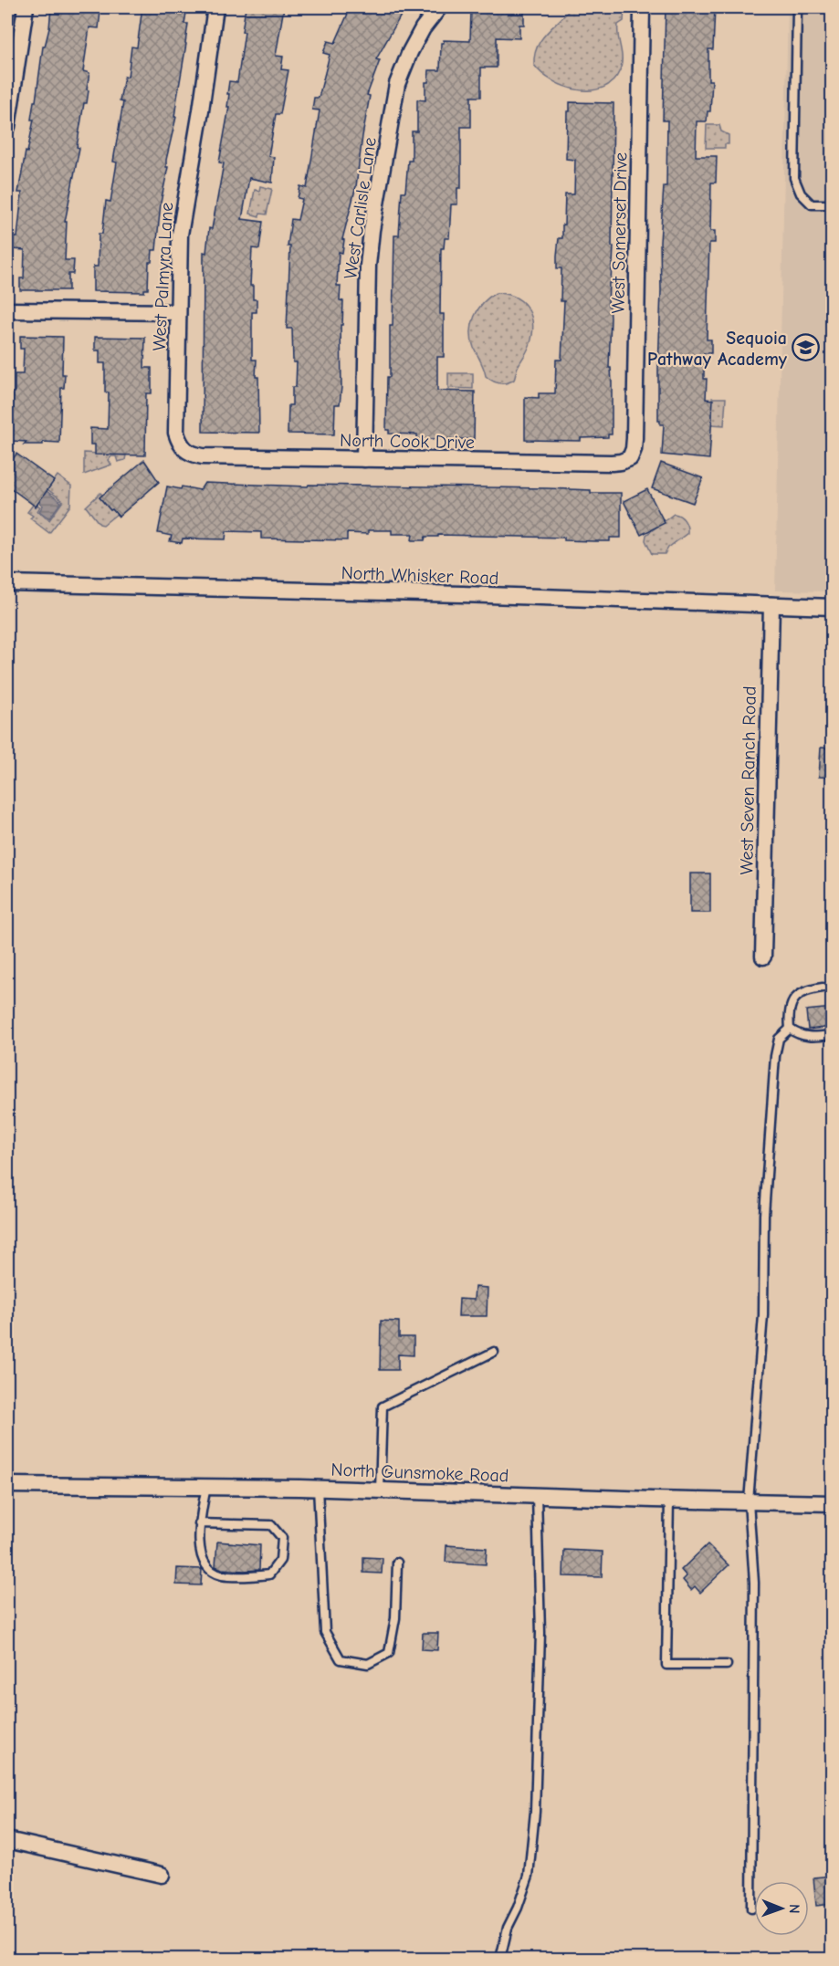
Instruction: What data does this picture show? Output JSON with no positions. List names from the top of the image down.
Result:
{
  "streets": {
    "street": [
      "West Carlisle Lane",
      "West Somerset Drive",
      "West Palmyra Lane",
      "North Cook Drive",
      "North Whisker Road",
      "West Seven Ranch Road",
      "North Gunsmoke Road"
    ]
  },
  "crossings": [
    ["West Carlisle Lane", "North Cook Drive"],
    ["West Somerset Drive", "North Cook Drive"],
    ["West Palmyra Lane", "North Cook Drive"],
    ["North Whisker Road", "West Seven Ranch Road"]
  ],
  "places": {
    "school or university": ["Sequoia Pathway Academy"]
  },
  "north": "right"
}
